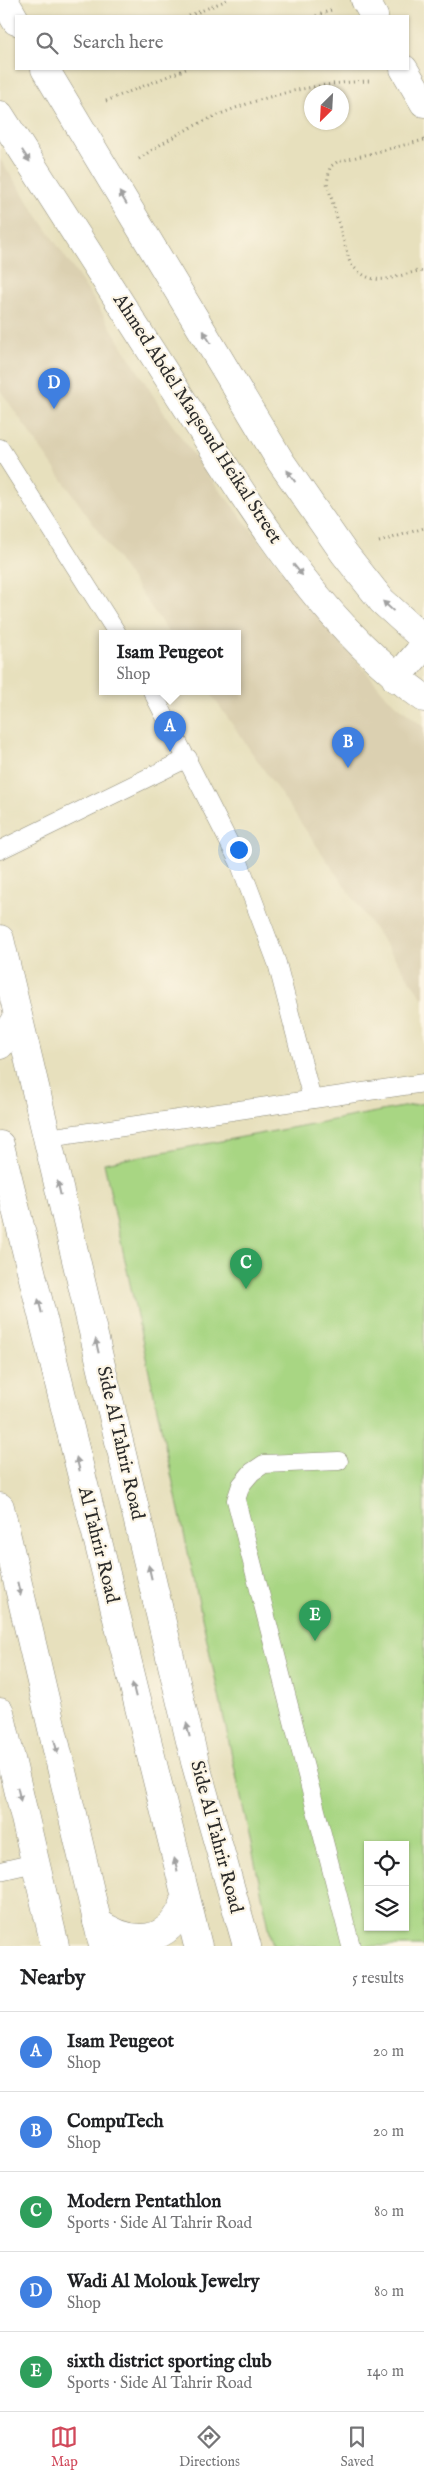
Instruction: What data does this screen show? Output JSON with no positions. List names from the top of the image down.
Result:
{
  "streets": {
    "street": ["Ahmed Abdel Maqsoud Heikal Street", "Side Al Tahrir Road", "Al Tahrir Road"]
  },
  "north": "bottom left",
  "page": {
    "search": "Search here",
    "pins": [
      "D",
      "A",
      "B",
      "C",
      "E"
    ],
    "popup": ["Isam Peugeot", "Shop"],
    "heading": ["Nearby", "5 results"],
    "list": [
      {
        "mark": "A",
        "name": "Isam Peugeot",
        "note": "Shop",
        "value": "20 m"
      },
      {
        "mark": "B",
        "name": "CompuTech",
        "note": "Shop",
        "value": "20 m"
      },
      {
        "mark": "C",
        "name": "Modern Pentathlon",
        "note": "Sports · Side Al Tahrir Road",
        "value": "80 m"
      },
      {
        "mark": "D",
        "name": "Wadi Al Molouk Jewelry",
        "note": "Shop",
        "value": "80 m"
      },
      {
        "mark": "E",
        "name": "sixth district sporting club",
        "note": "Sports · Side Al Tahrir Road",
        "value": "140 m"
      }
    ],
    "nav": ["Map", "Directions", "Saved"]
  }
}
